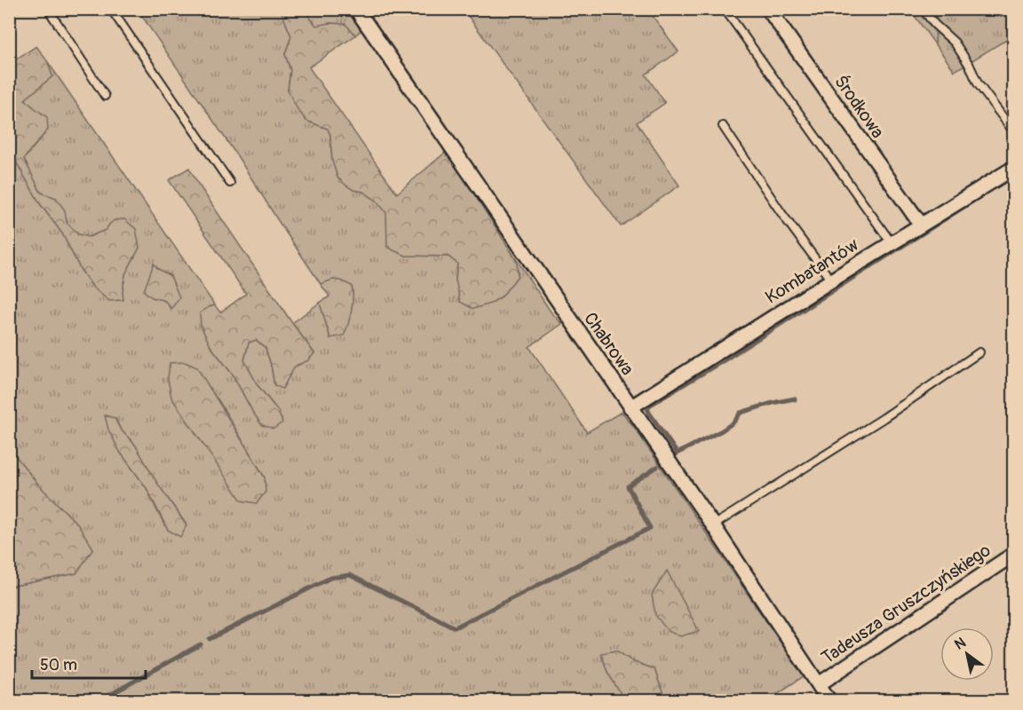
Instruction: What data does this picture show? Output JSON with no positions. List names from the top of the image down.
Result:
{
  "streets": {
    "street": [
      "Środkowa",
      "Kombatantów",
      "Chabrowa",
      "Tadeusza Gruszczyńskiego"
    ]
  },
  "crossings": [
    ["Środkowa", "Kombatantów"],
    ["Kombatantów", "Chabrowa"],
    ["Chabrowa", "Tadeusza Gruszczyńskiego"]
  ],
  "scale_bar": "50 m",
  "north": "top left"
}
